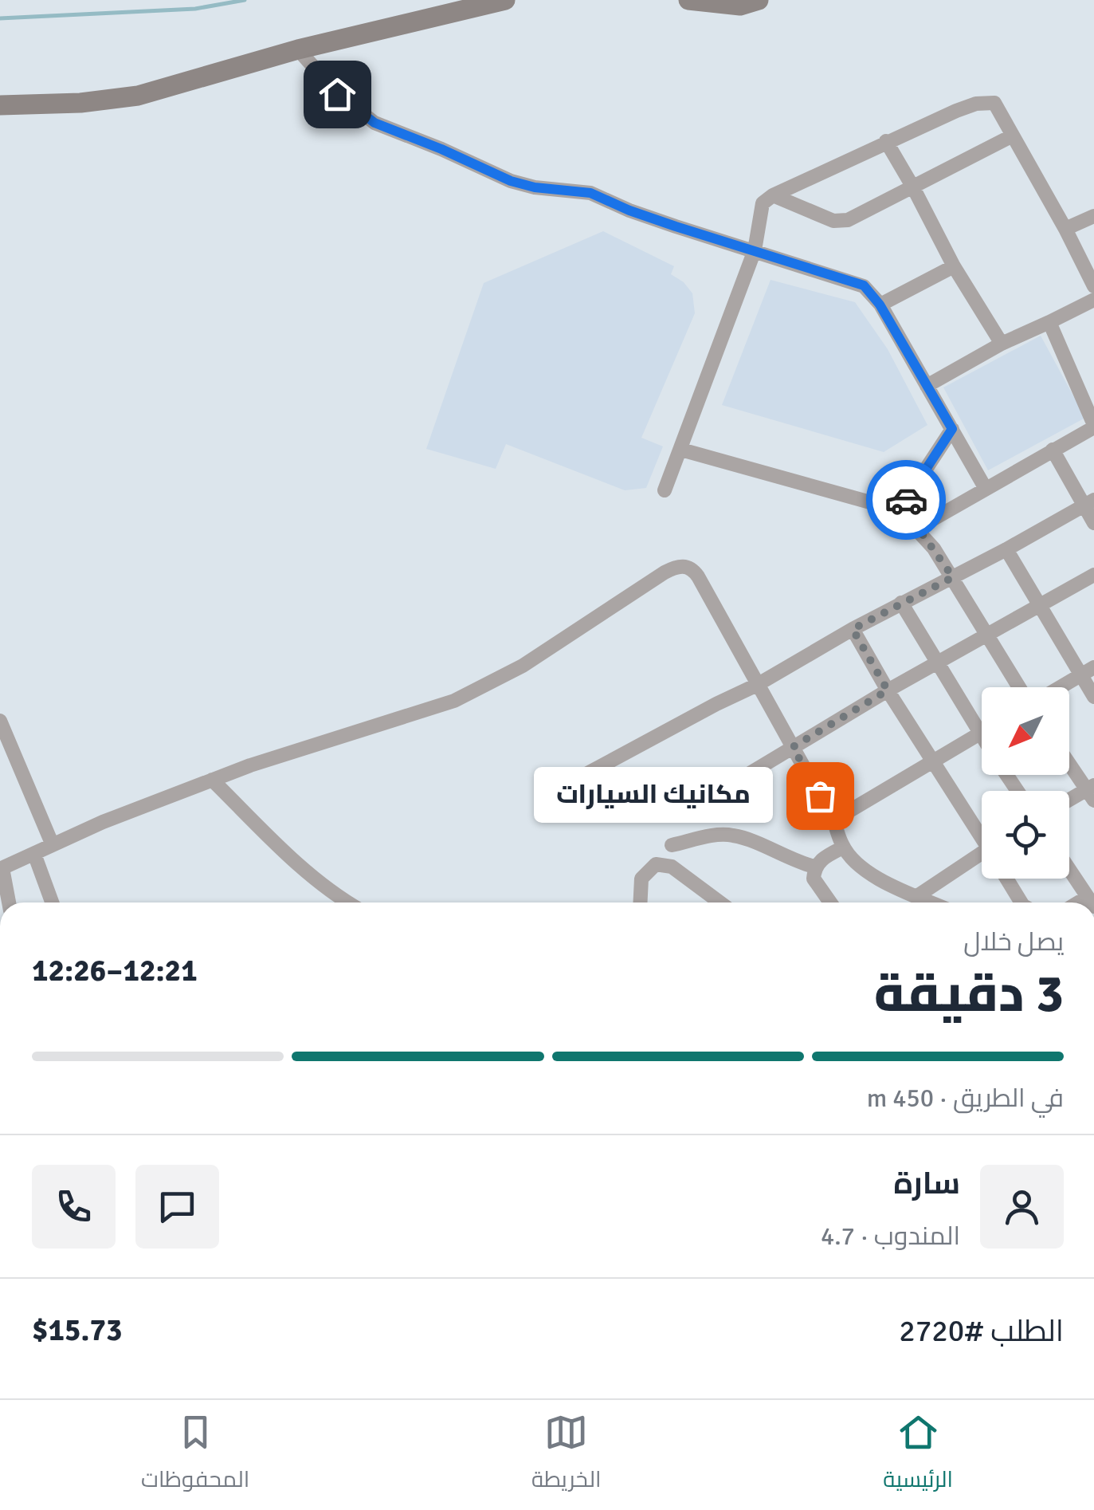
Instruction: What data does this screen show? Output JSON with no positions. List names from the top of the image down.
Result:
{
  "places": ["مكانيك السيارات"],
  "north": "bottom left",
  "page": {
    "bubble": "مكانيك السيارات",
    "heading": ["3 دقيقة", "يصل خلال", "12:21–12:26"],
    "panel": [
      "سارة",
      "المندوب · 4.7",
      "الطلب #2720",
      "$15.73"
    ],
    "bar": "في الطريق · 450 m",
    "tabs": ["الرئيسية", "الخريطة", "المحفوظات"]
  }
}
